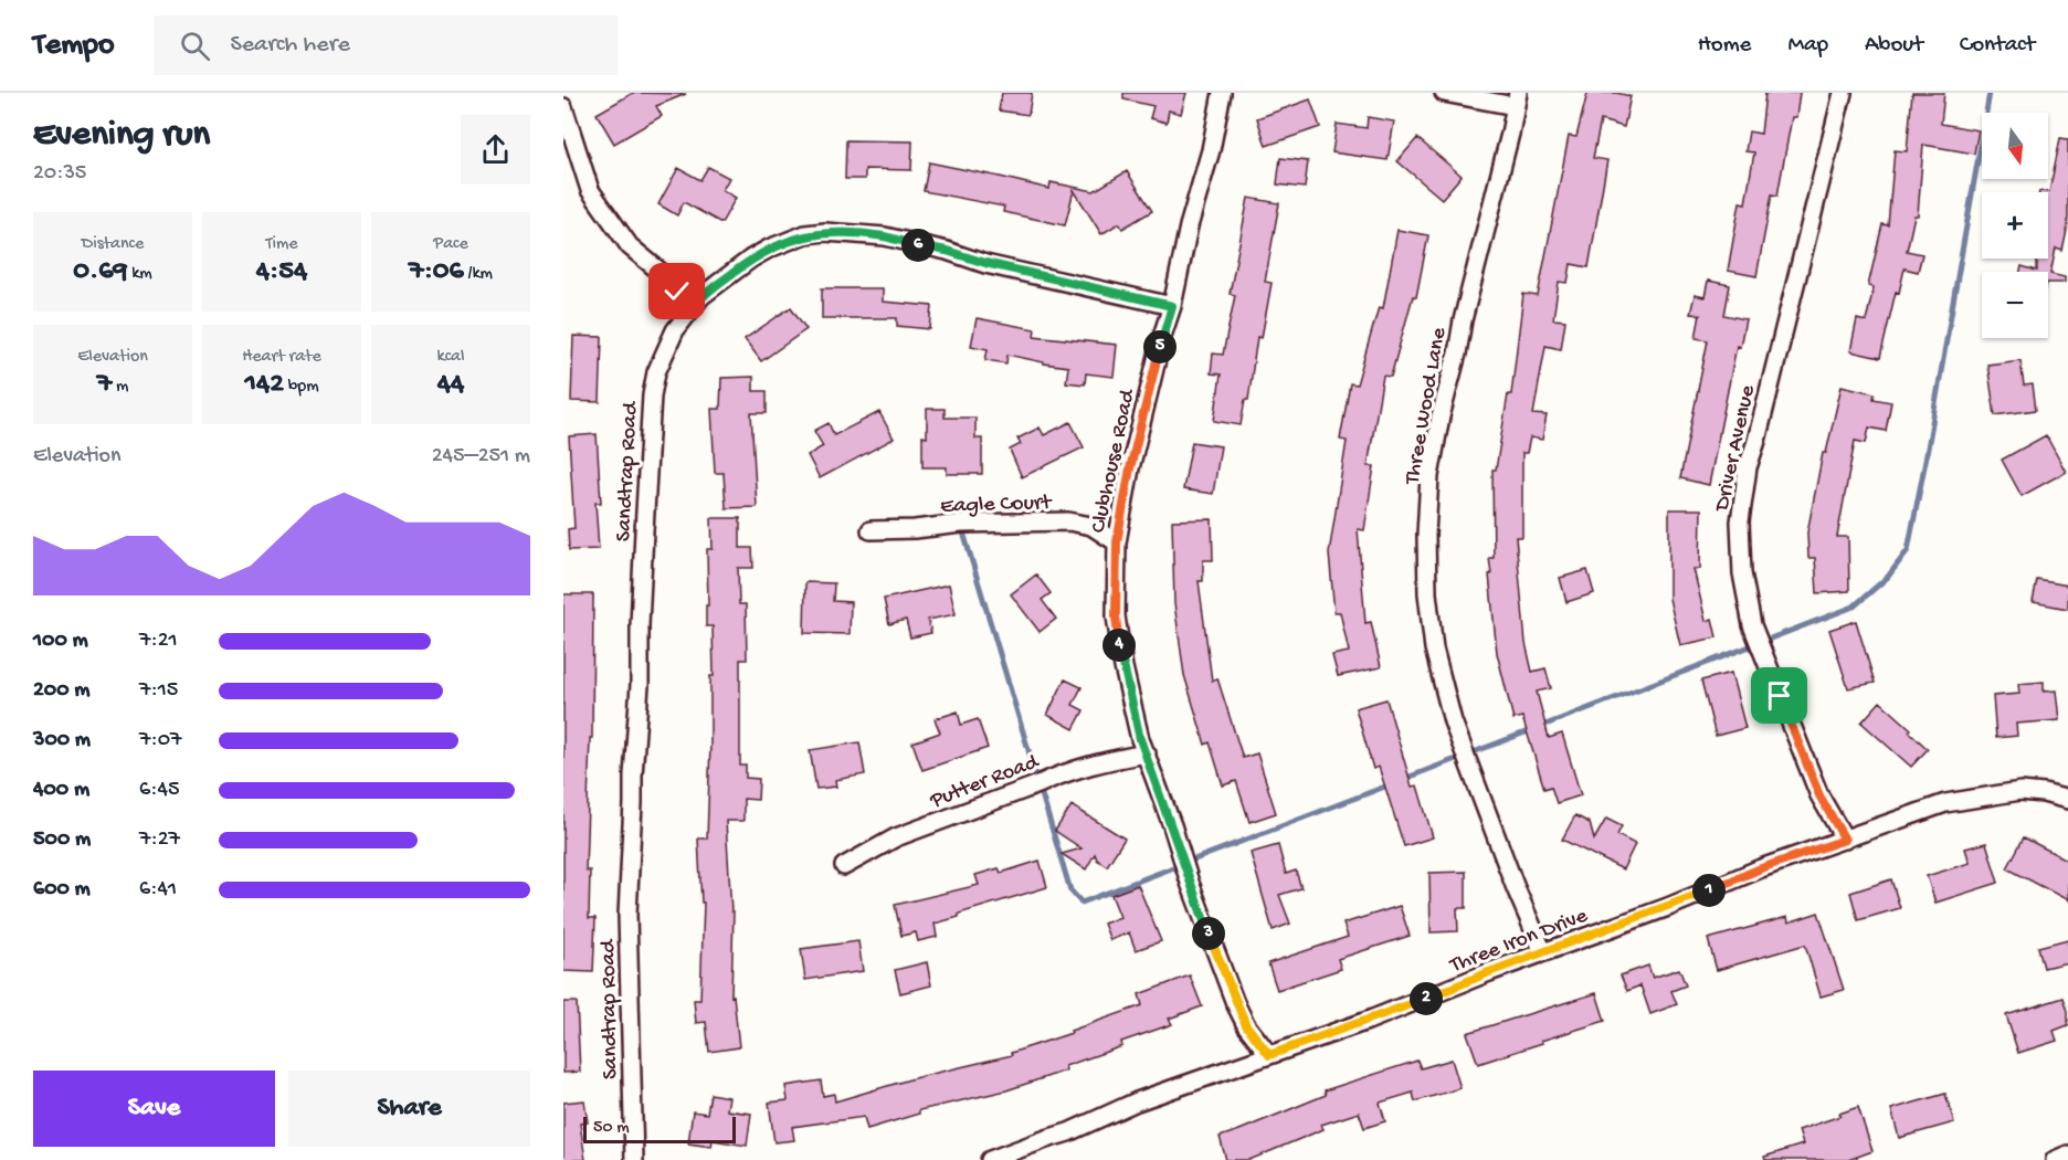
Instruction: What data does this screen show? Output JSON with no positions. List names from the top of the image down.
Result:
{
  "streets": {
    "street": [
      "Three Wood Lane",
      "Driver Avenue",
      "Clubhouse Road",
      "Sandtrap Road",
      "Eagle Court",
      "Putter Road",
      "Three Iron Drive"
    ]
  },
  "crossings": [
    ["Three Wood Lane", "Three Iron Drive"],
    ["Driver Avenue", "Three Iron Drive"],
    ["Clubhouse Road", "Sandtrap Road"],
    ["Clubhouse Road", "Eagle Court"],
    ["Clubhouse Road", "Putter Road"],
    ["Clubhouse Road", "Three Iron Drive"]
  ],
  "scale_bar": "50 m",
  "north": "bottom",
  "page": {
    "header": "Tempo",
    "search": "Search here",
    "nav": [
      "Home",
      "Map",
      "About",
      "Contact"
    ],
    "heading": ["Evening run", "20:35"],
    "map_buttons": ["+", "−"],
    "stats": [
      ["Distance", "0.69 km"],
      ["Time", "4:54"],
      ["Pace", "7:06 /km"],
      ["Elevation", "7 m"],
      ["Heart rate", "142 bpm"],
      ["kcal", "44"]
    ],
    "pins": [
      "6",
      "5",
      "4",
      "1",
      "3",
      "2"
    ],
    "chart": ["Elevation", "245–251 m"],
    "list": [
      {
        "name": "100 m",
        "note": "7:21"
      },
      {
        "name": "200 m",
        "note": "7:15"
      },
      {
        "name": "300 m",
        "note": "7:07"
      },
      {
        "name": "400 m",
        "note": "6:45"
      },
      {
        "name": "500 m",
        "note": "7:27"
      },
      {
        "name": "600 m",
        "note": "6:41"
      }
    ],
    "buttons": ["Save", "Share"],
    "scale": "50 m"
  }
}
